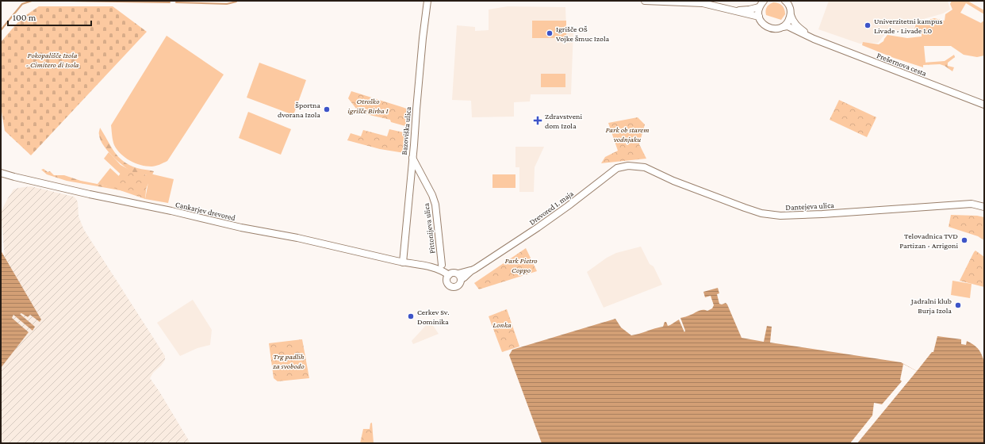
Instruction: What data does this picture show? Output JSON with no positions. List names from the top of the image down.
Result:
{
  "streets": {
    "street": [
      "Prešernova cesta",
      "Bazoviška ulica",
      "Dantejeva ulica",
      "Drevored 1. maja",
      "Cankarjev drevored",
      "Pittonijeva ulica"
    ]
  },
  "crossings": [
    ["Bazoviška ulica", "Cankarjev drevored"],
    ["Bazoviška ulica", "Pittonijeva ulica"],
    ["Dantejeva ulica", "Drevored 1. maja"],
    ["Drevored 1. maja", "Cankarjev drevored"]
  ],
  "parks": [
    "Pokopališče Izola - Cimitero di Isola",
    "Otroško igrišče Birba I",
    "Park ob starem vodnjaku",
    "Park Pietro Coppo",
    "Lonka",
    "Trg padlih za svobodo"
  ],
  "places": {
    "other": [
      "Univerzitetni kampus Livade - Livade 1.0",
      "Igrišče OŠ Vojke Šmuc Izola",
      "Športna dvorana Izola",
      "Telovadnica TVD Partizan - Arrigoni",
      "Jadralni klub Burja Izola",
      "Cerkev Sv. Dominika"
    ],
    "health": ["Zdravstveni dom Izola"]
  },
  "scale_bar": "100 m"
}
